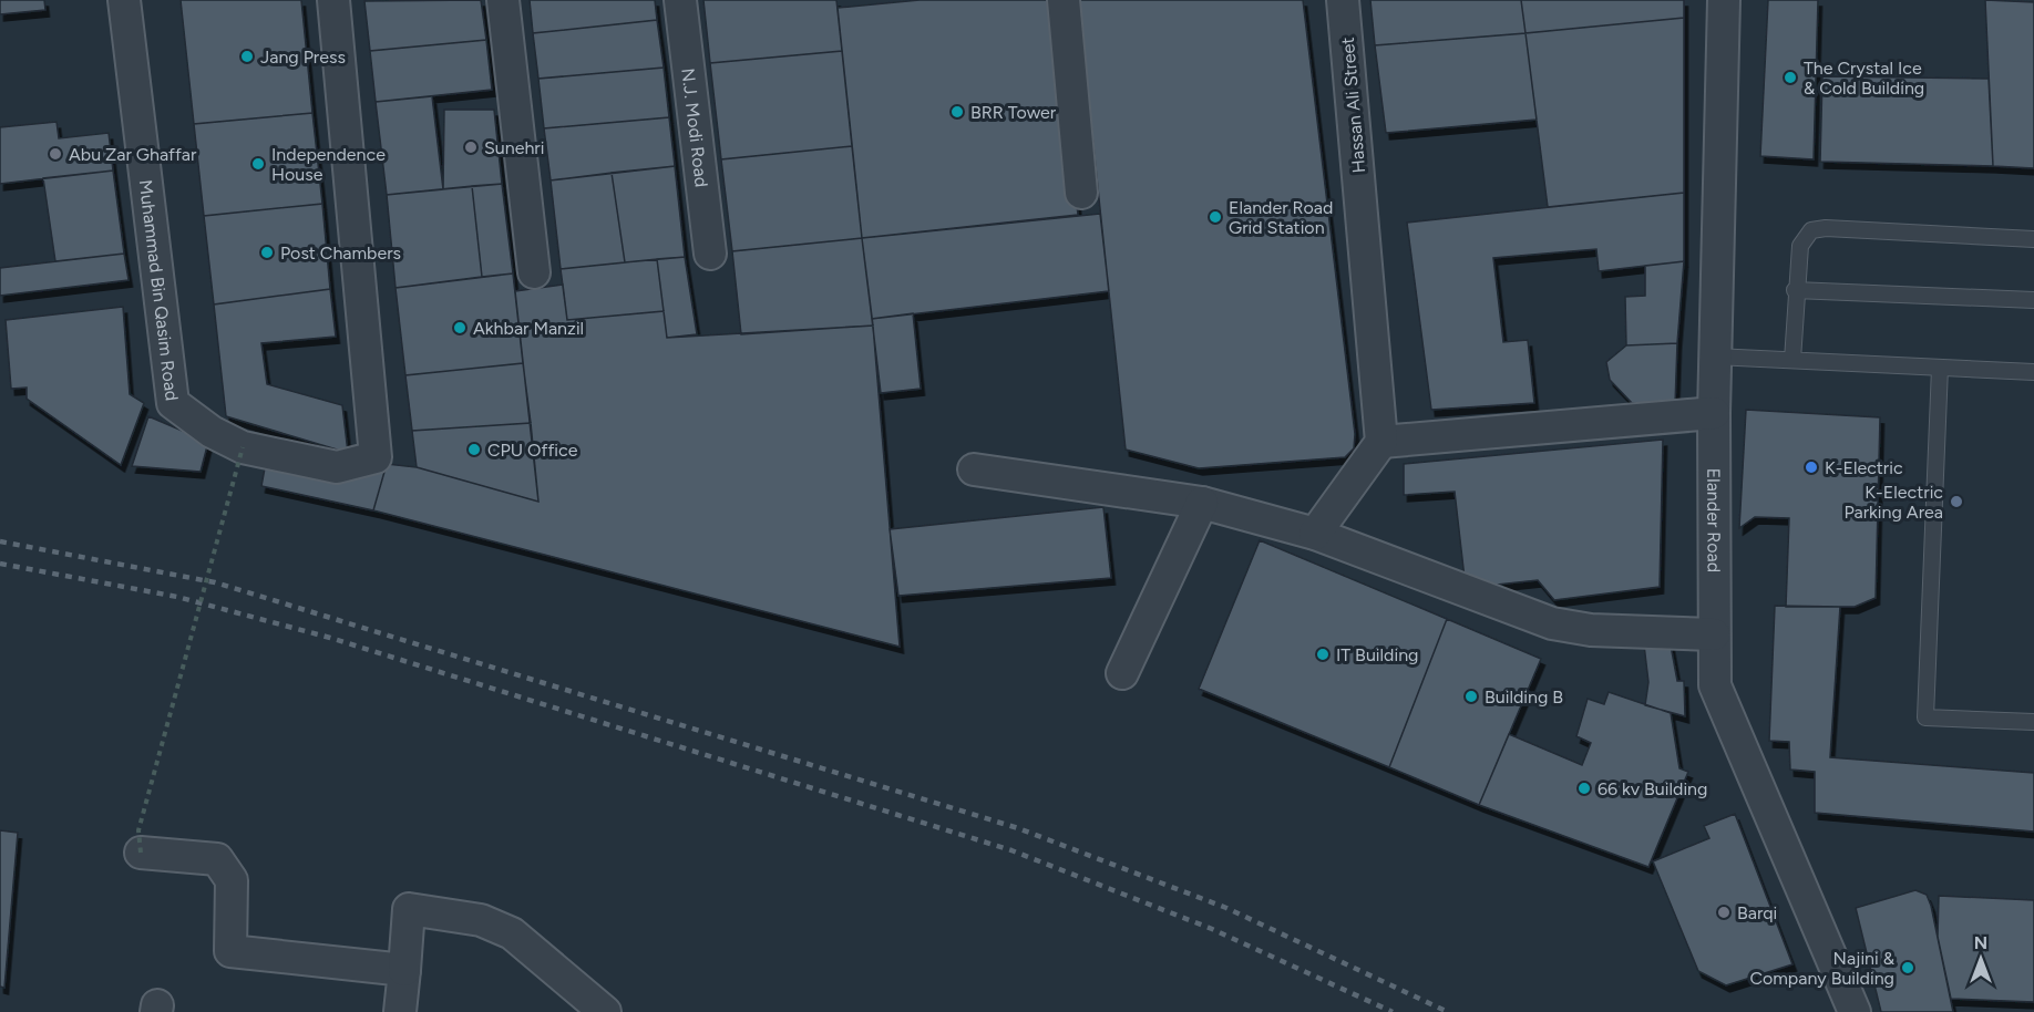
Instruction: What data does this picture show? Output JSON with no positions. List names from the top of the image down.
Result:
{
  "streets": {
    "street": [
      "Hassan Ali Street",
      "N.J. Modi Road",
      "Muhammad Bin Qasim Road",
      "Elander Road"
    ]
  },
  "places": [
    "Jang Press",
    "The Crystal Ice & Cold Building",
    "BRR Tower",
    "Sunehri",
    "Abu Zar Ghaffar",
    "Independence House",
    "Elander Road Grid Station",
    "Post Chambers",
    "Akhbar Manzil",
    "CPU Office",
    "K-Electric",
    "K-Electric Parking Area",
    "IT Building",
    "Building B",
    "66 kv Building",
    "Barqi",
    "Najini & Company Building"
  ],
  "north": "top"
}
